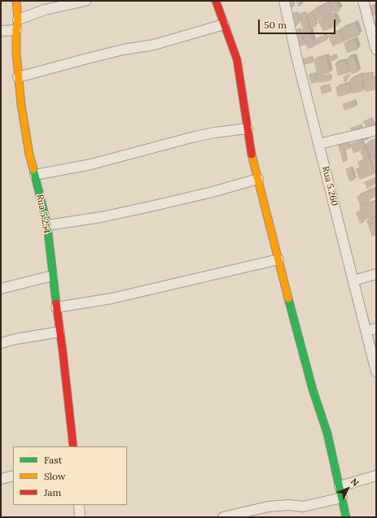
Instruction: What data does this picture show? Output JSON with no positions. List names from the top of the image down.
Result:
{
  "streets": {
    "street": ["Rua 5.260", "Rua 5.254"]
  },
  "legend": ["Fast", "Slow", "Jam"],
  "scale_bar": "50 m",
  "north": "top right"
}
